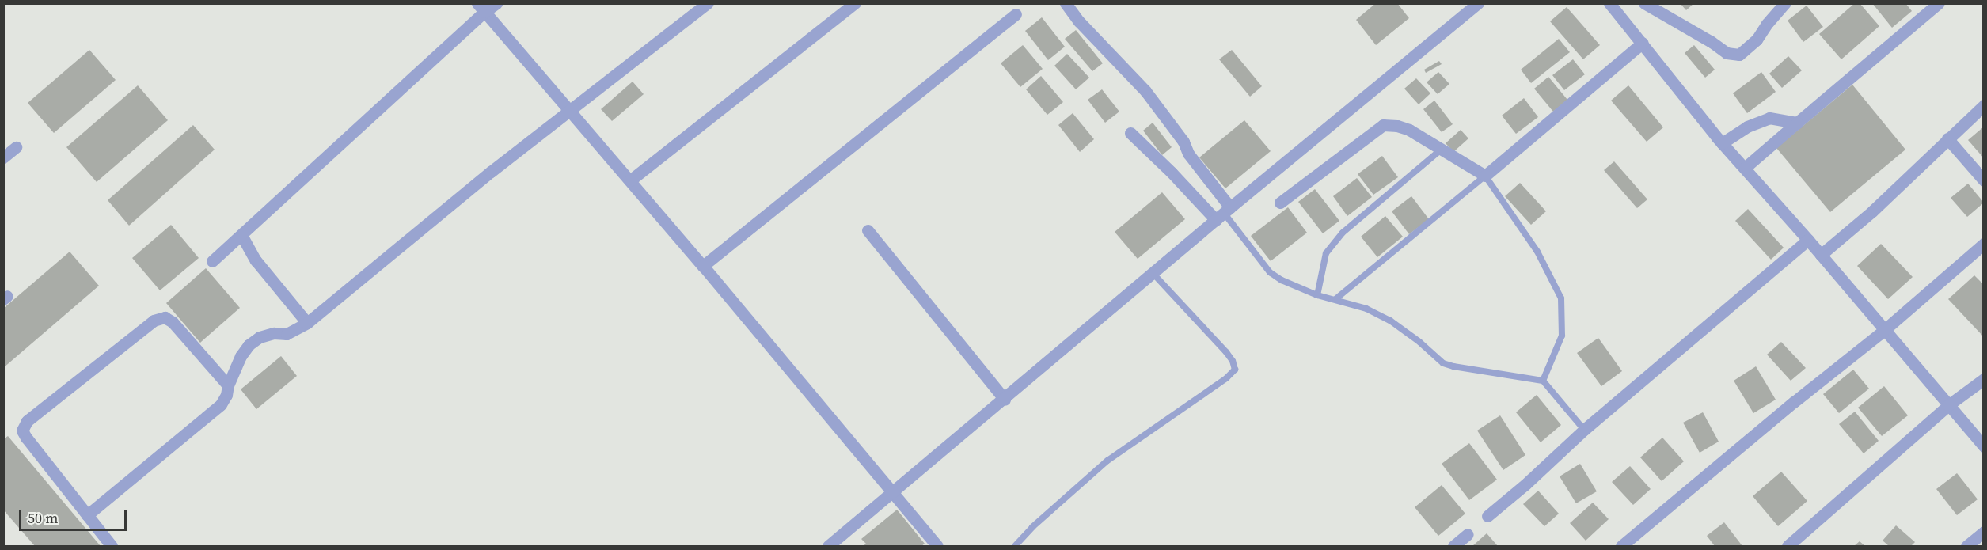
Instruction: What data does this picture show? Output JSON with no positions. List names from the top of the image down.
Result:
{
  "scale_bar": "50 m"
}
